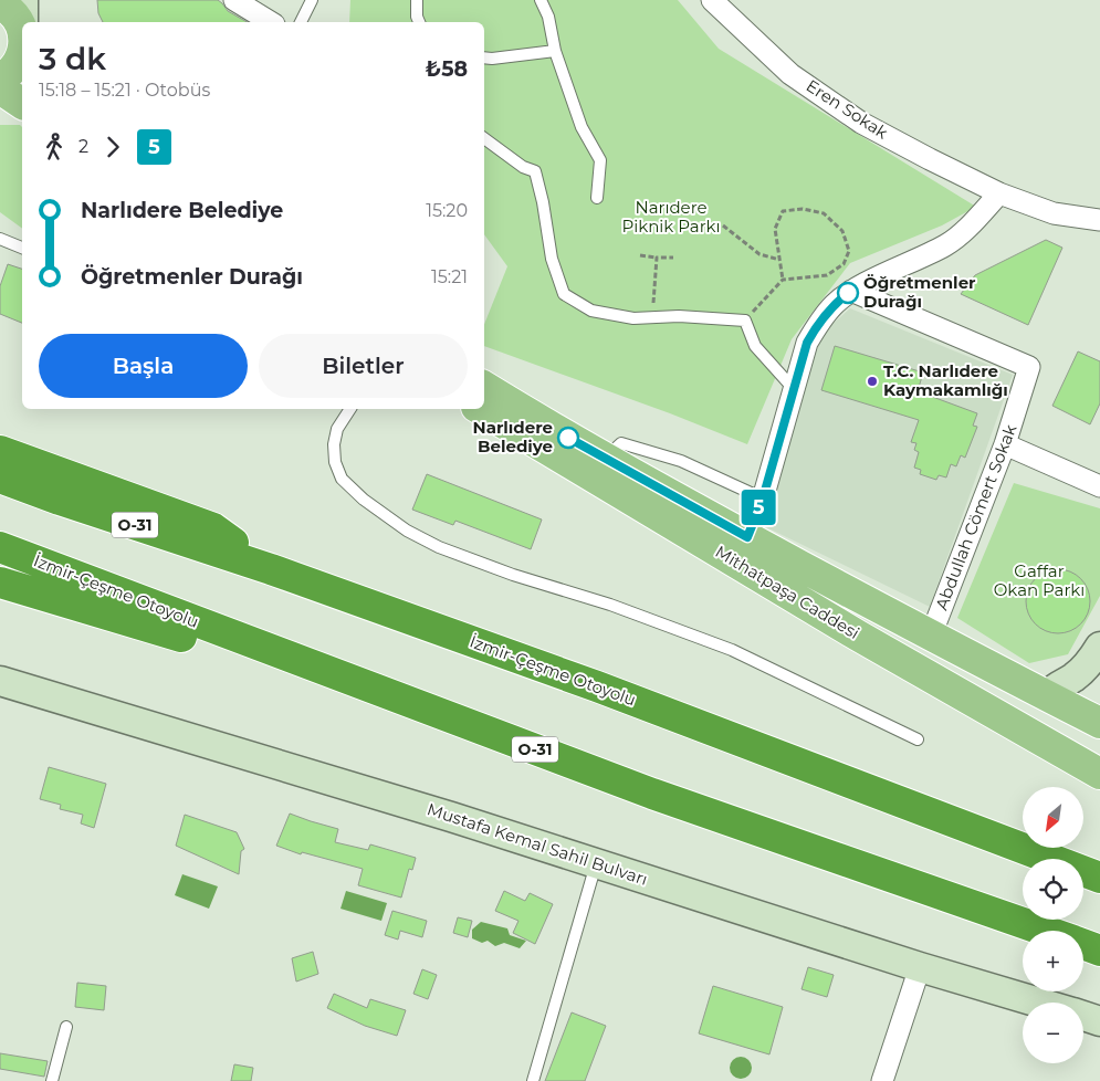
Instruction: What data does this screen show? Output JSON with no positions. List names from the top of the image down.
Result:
{
  "streets": {
    "highway": ["O-31", "İzmir-Çeşme Otoyolu"],
    "main road": ["Mithatpaşa Caddesi", "Mustafa Kemal Sahil Bulvarı"],
    "street": ["Eren Sokak", "Abdullah Cömert Sokak"]
  },
  "crossings": [
    ["Abdullah Cömert Sokak", "Mithatpaşa Caddesi"]
  ],
  "parks": ["Narıdere Piknik Parkı", "Gaffar Okan Parkı"],
  "places": ["Öğretmenler Durağı", "T.C. Narlıdere Kaymakamlığı", "Narlıdere Belediye"],
  "lines": ["bus line 5"],
  "north": "bottom left",
  "page": {
    "on_map": "5",
    "heading": ["3 dk", "15:18 – 15:21 · Otobüs", "₺58"],
    "legs": ["2", "5"],
    "list": [
      {
        "name": "Narlıdere Belediye",
        "value": "15:20"
      },
      {
        "name": "Öğretmenler Durağı",
        "value": "15:21"
      }
    ],
    "buttons": ["Başla", "Biletler"],
    "map_buttons": ["+", "−"]
  }
}
